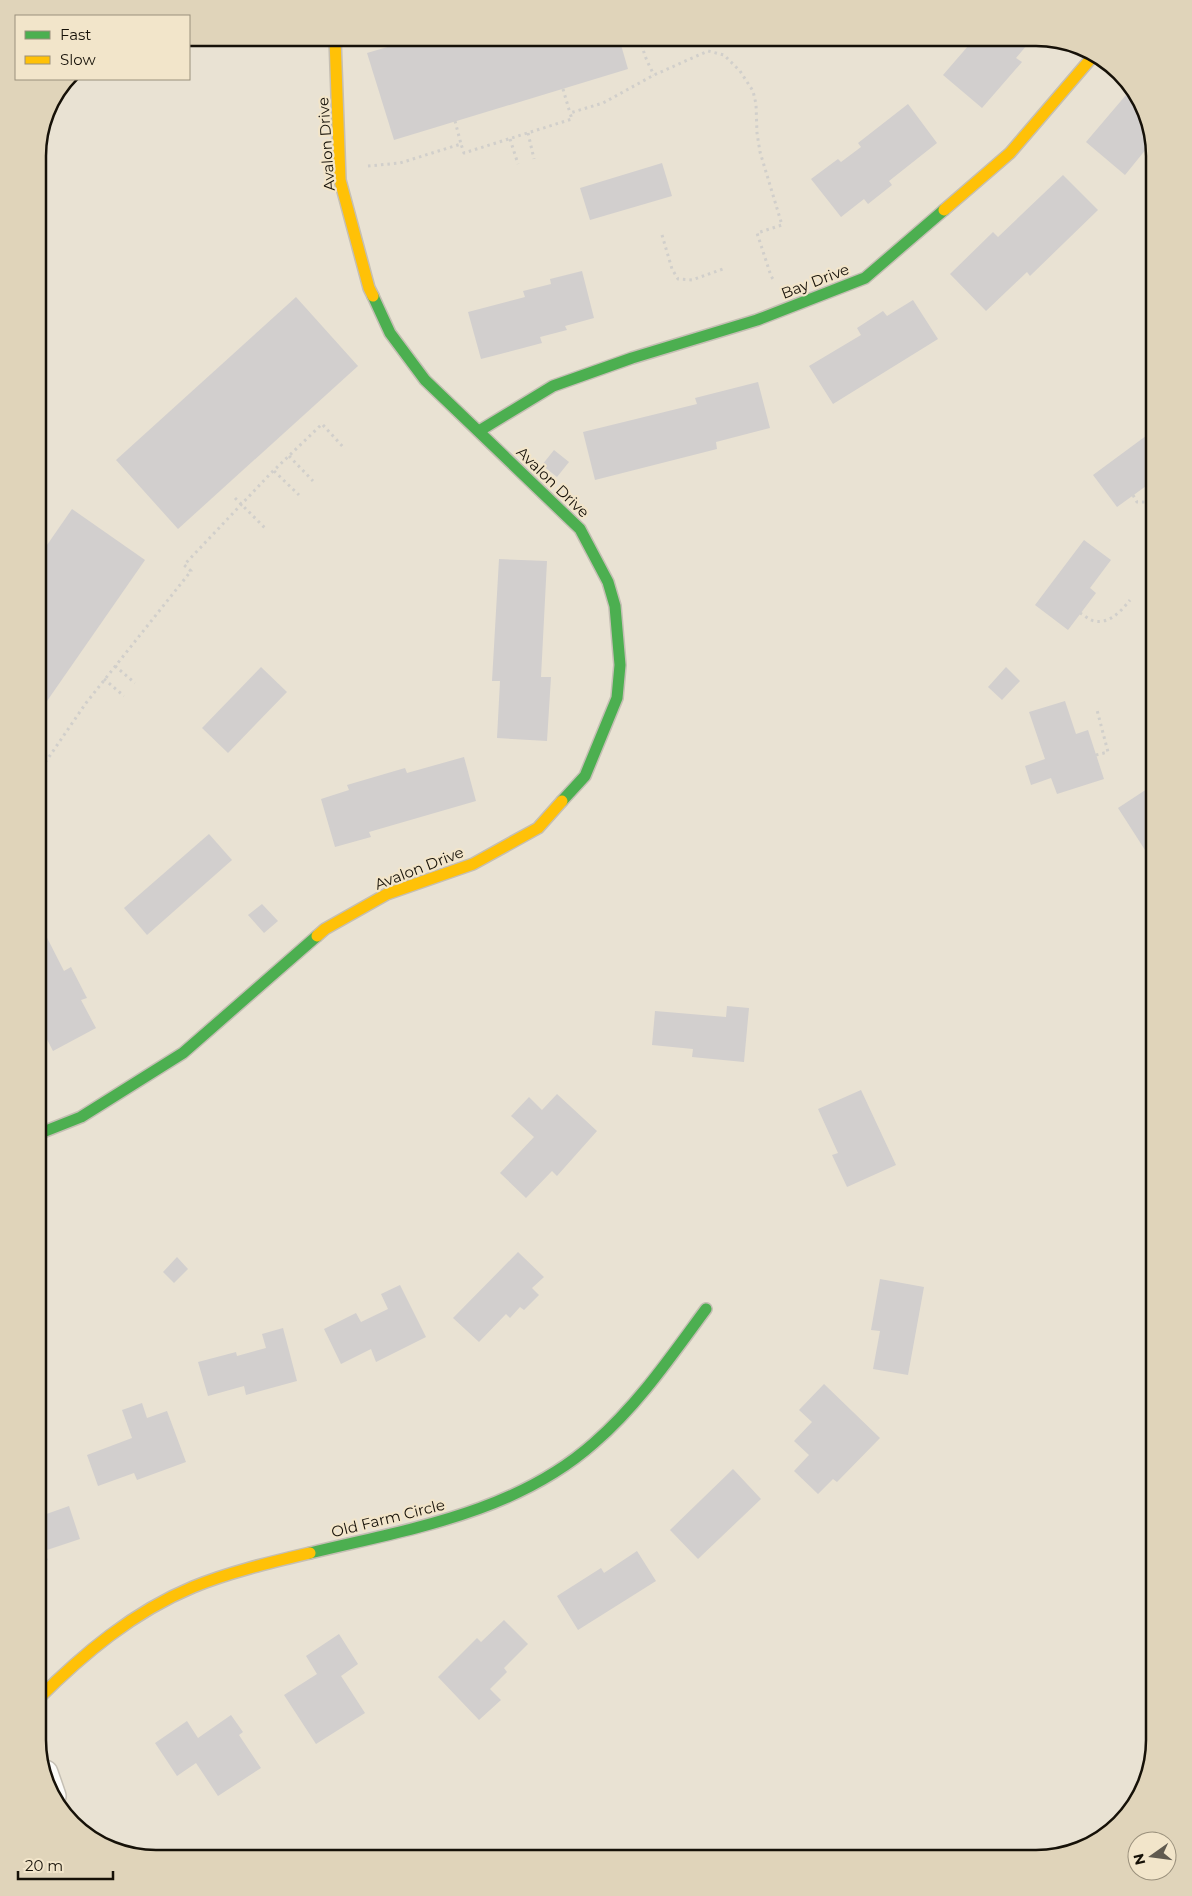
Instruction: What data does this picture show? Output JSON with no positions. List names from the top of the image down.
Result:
{
  "streets": {
    "street": ["Avalon Drive", "Bay Drive", "Old Farm Circle"]
  },
  "crossings": [
    ["Avalon Drive", "Bay Drive"]
  ],
  "legend": ["Fast", "Slow"],
  "scale_bar": "20 m",
  "north": "left"
}
